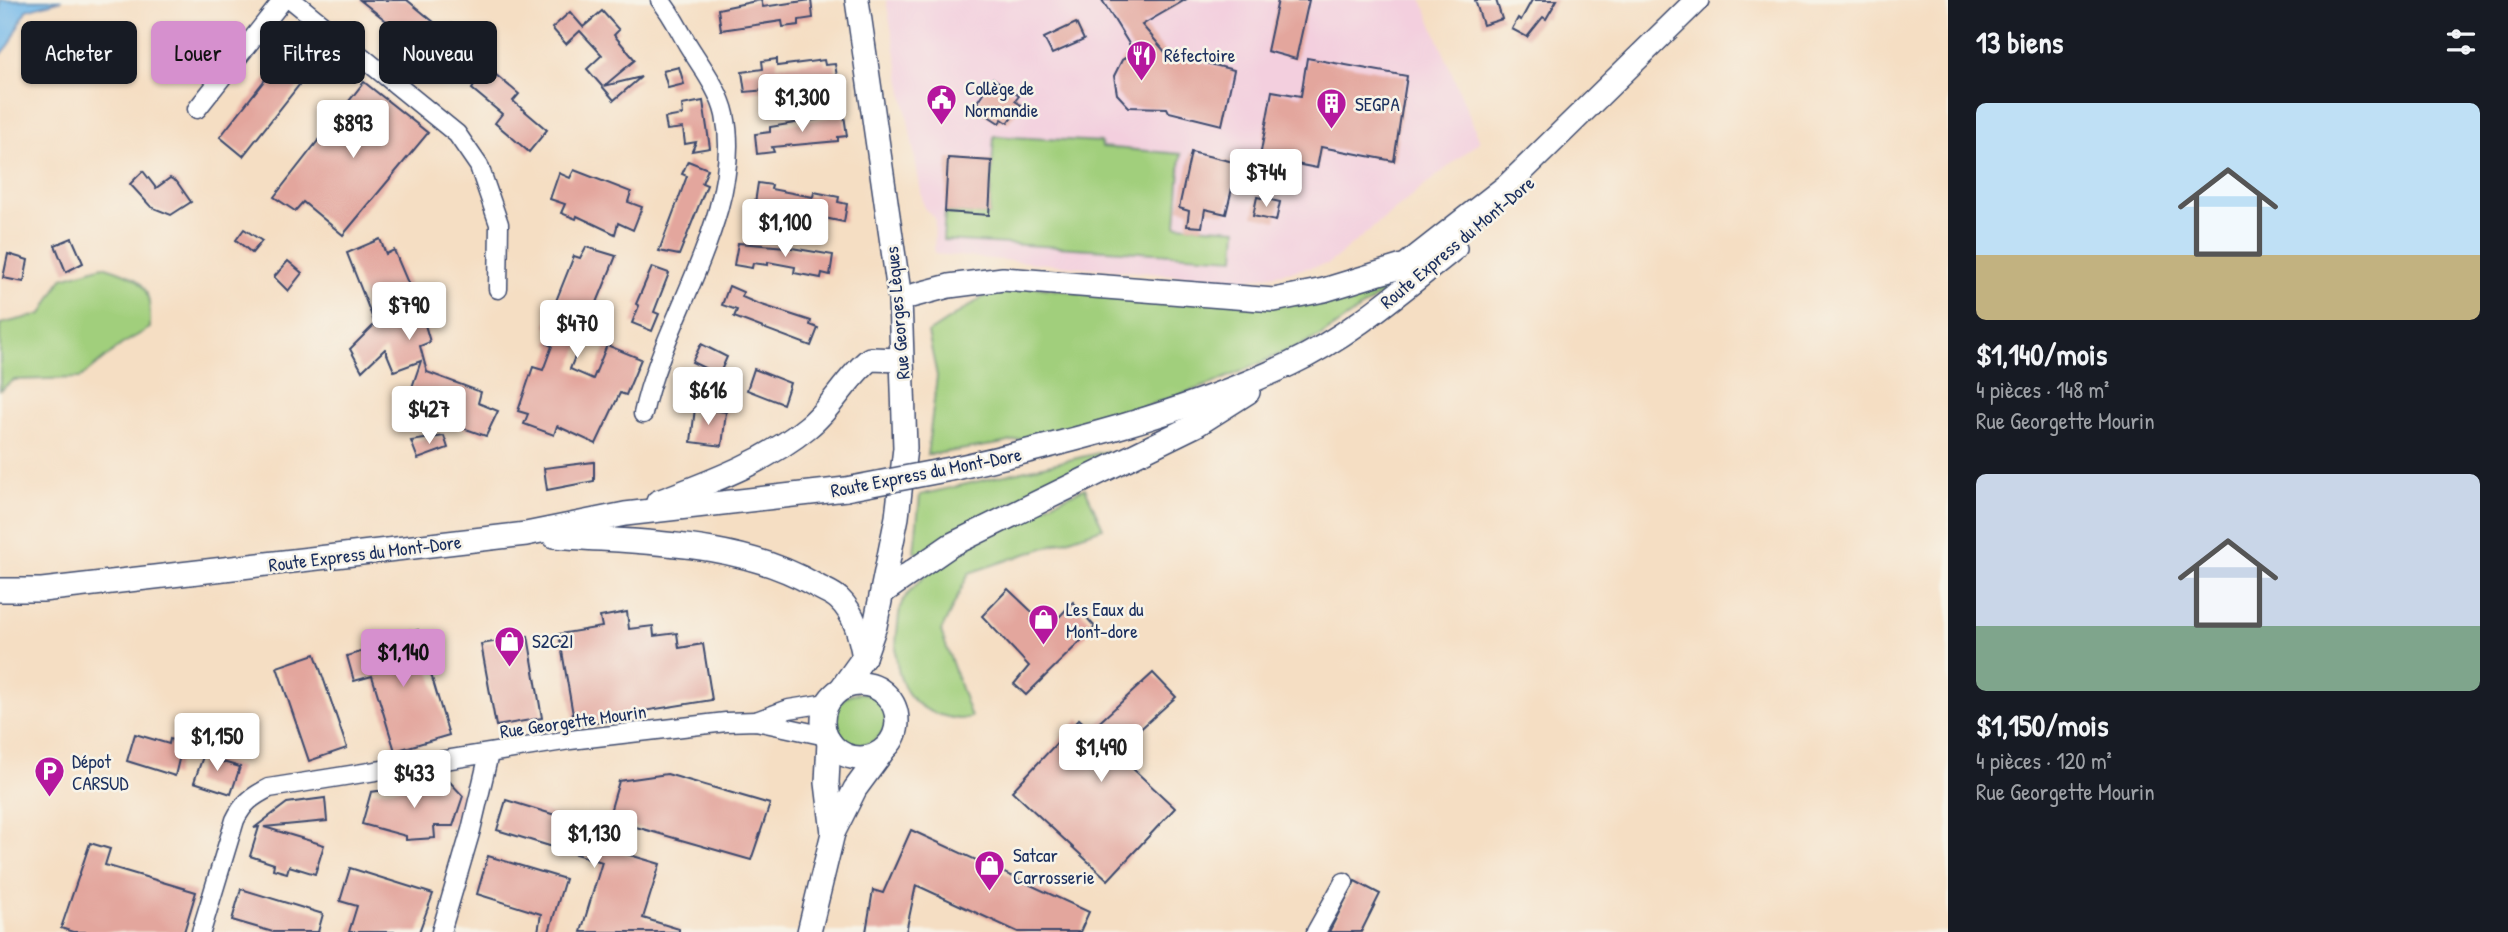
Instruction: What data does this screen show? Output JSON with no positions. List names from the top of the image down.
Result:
{
  "streets": {
    "main road": ["Route Express du Mont-Dore", "Rue Georges Lèques"],
    "street": ["Rue Georgette Mourin"]
  },
  "crossings": [
    ["Rue Georges Lèques", "Rue Georgette Mourin"]
  ],
  "places": {
    "restaurant": ["Réfectoire"],
    "public building": ["Collège de Normandie"],
    "building": ["SEGPA"],
    "shop": ["Les Eaux du Mont-dore", "S2C2I", "Satcar Carrosserie"],
    "parking": ["Dépot CARSUD"]
  },
  "page": {
    "heading": "13 biens",
    "chip": [
      "Acheter",
      "Louer",
      "Filtres",
      "Nouveau"
    ],
    "price": [
      "$1,300",
      "$893",
      "$744",
      "$1,100",
      "$790",
      "$470",
      "$616",
      "$427",
      "$1,140",
      "$1,150",
      "$1,490",
      "$433",
      "$1,130"
    ],
    "list": [
      {
        "name": "$1,140/mois",
        "note": "4 pièces · 148 m² · Rue Georgette Mourin"
      },
      {
        "name": "$1,150/mois",
        "note": "4 pièces · 120 m² · Rue Georgette Mourin"
      }
    ]
  }
}
